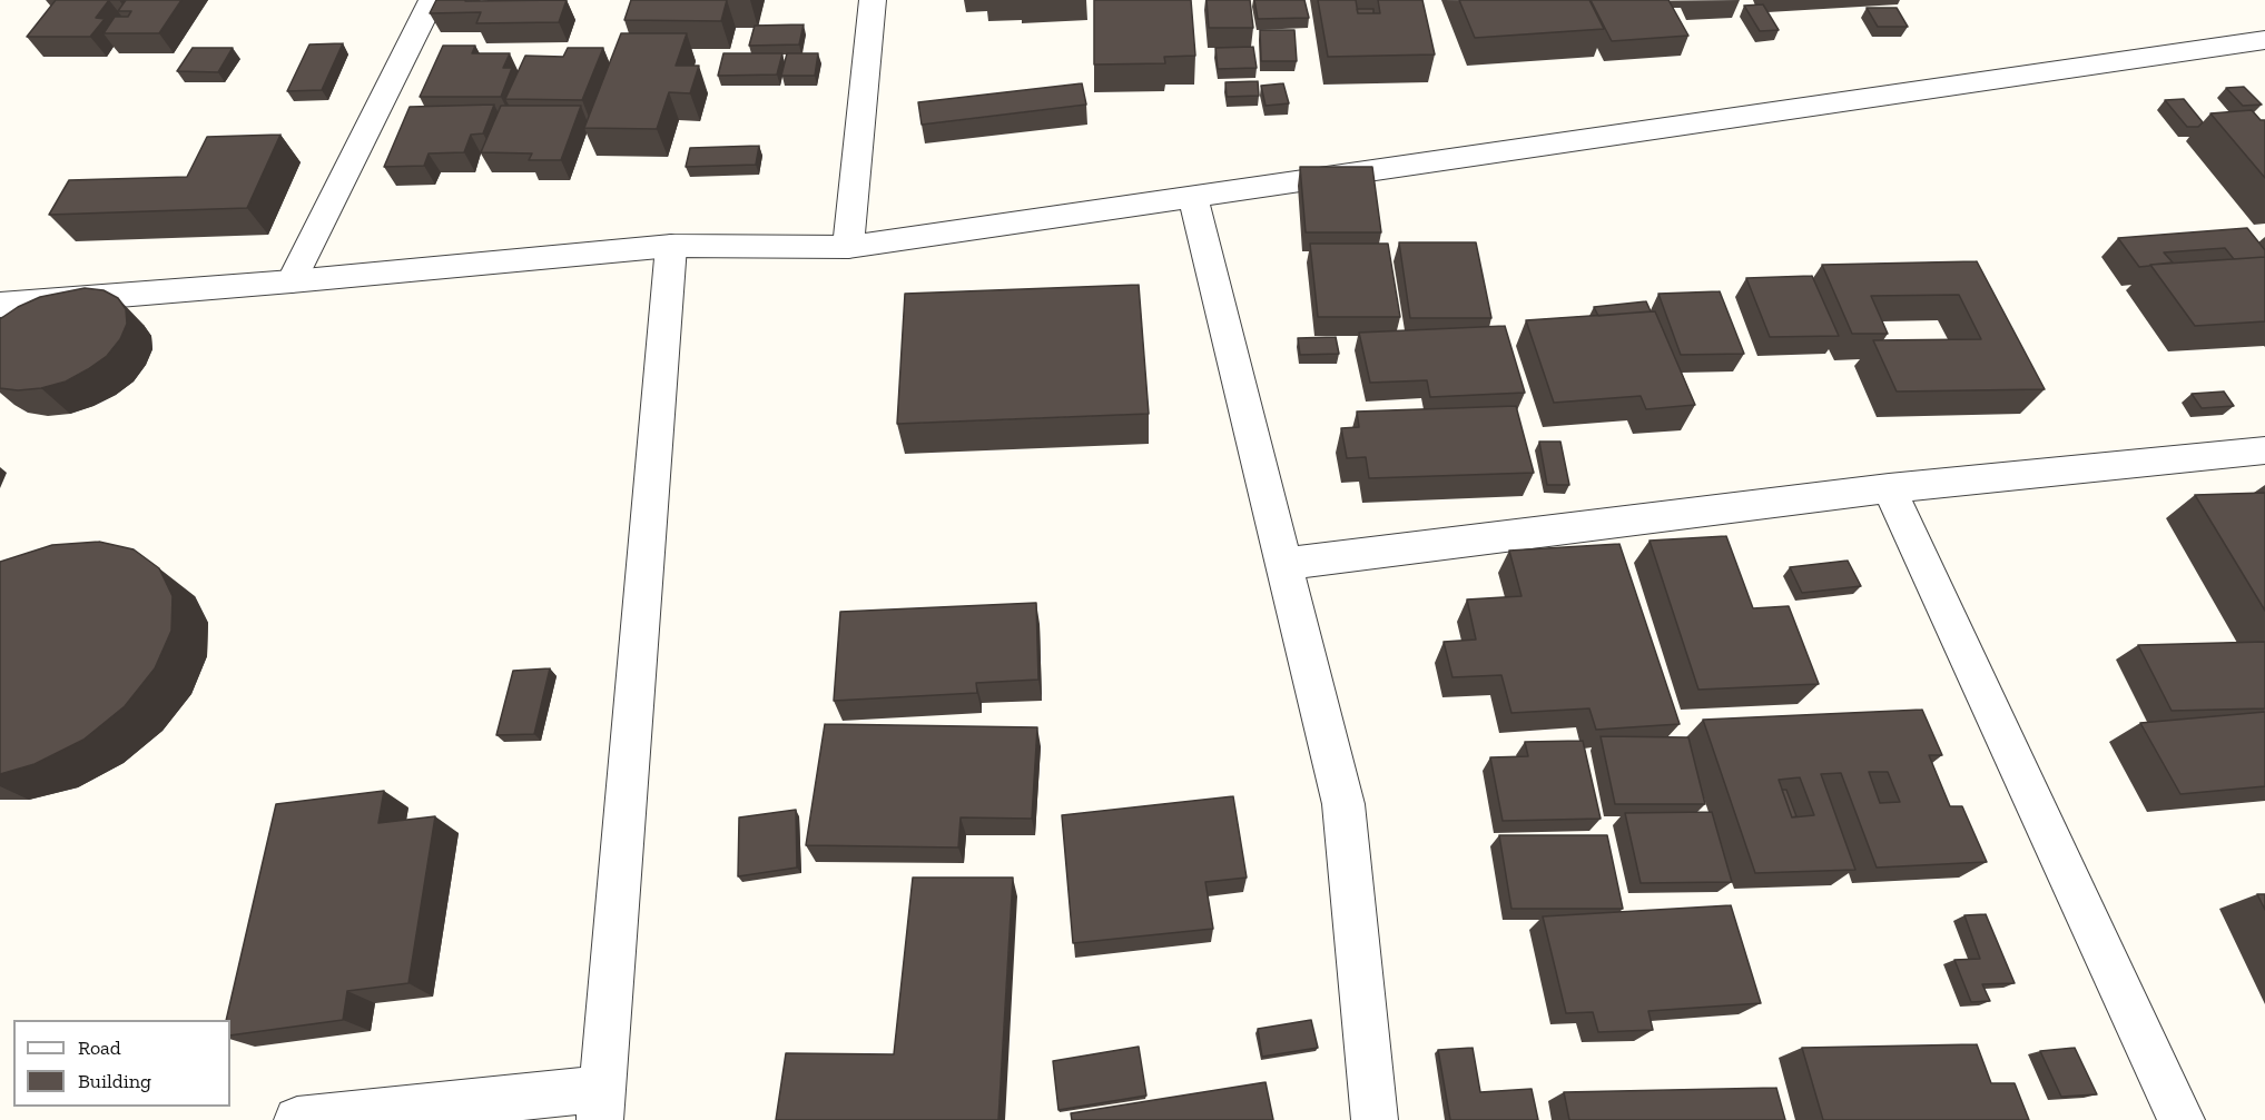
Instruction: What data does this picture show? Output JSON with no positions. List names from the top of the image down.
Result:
{
  "legend": ["Road", "Building"]
}
